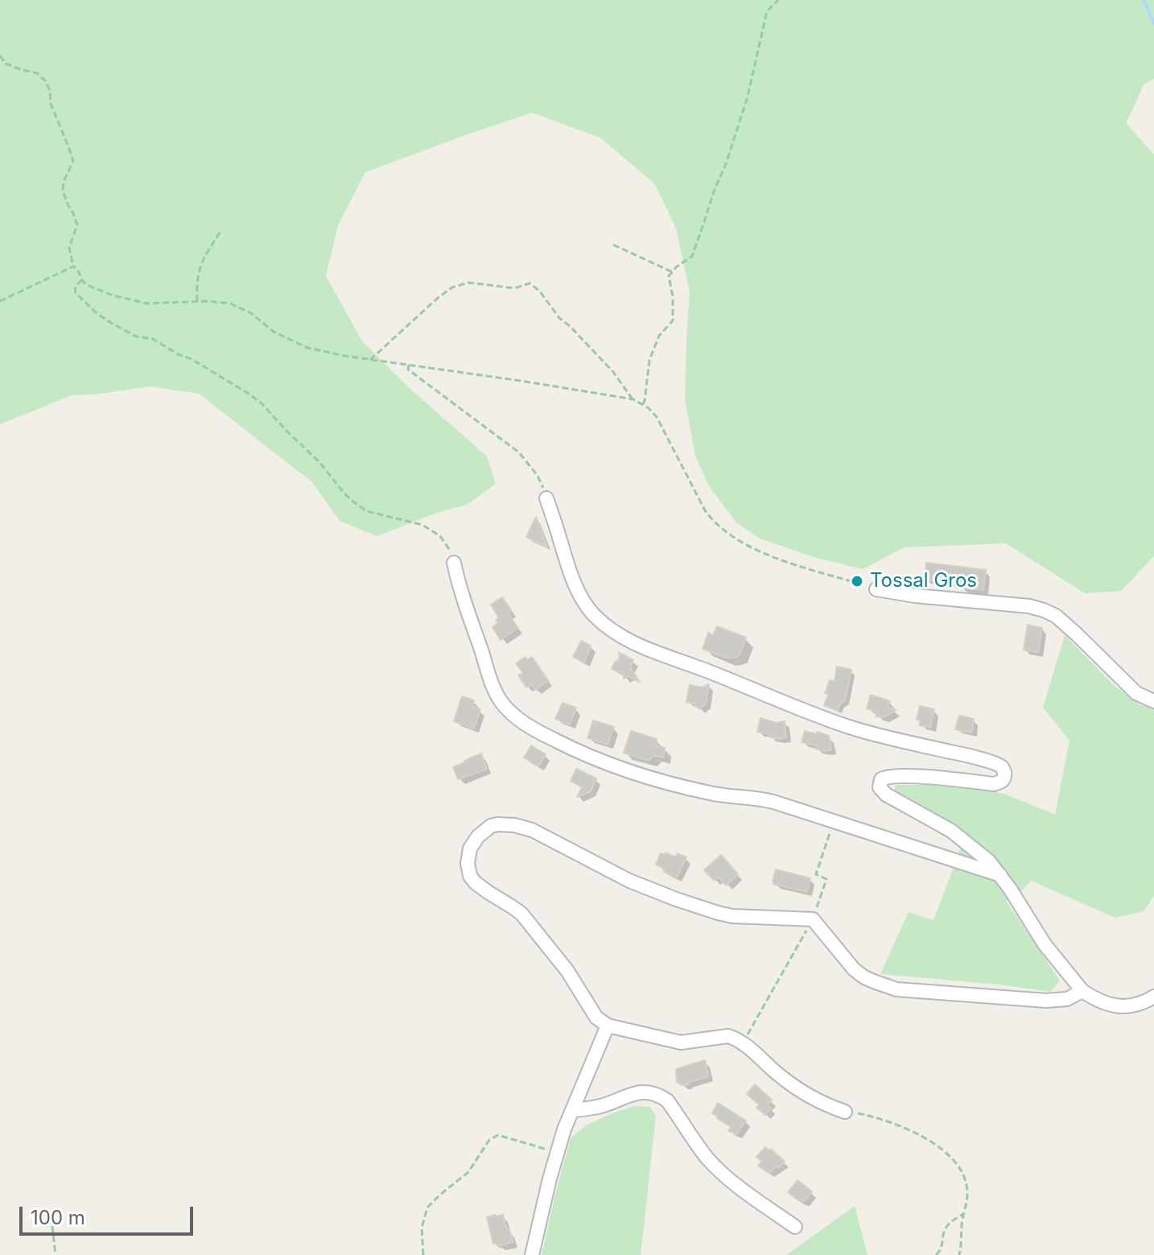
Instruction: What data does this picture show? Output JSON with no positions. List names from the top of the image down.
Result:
{
  "places": ["Tossal Gros"],
  "scale_bar": "100 m"
}
